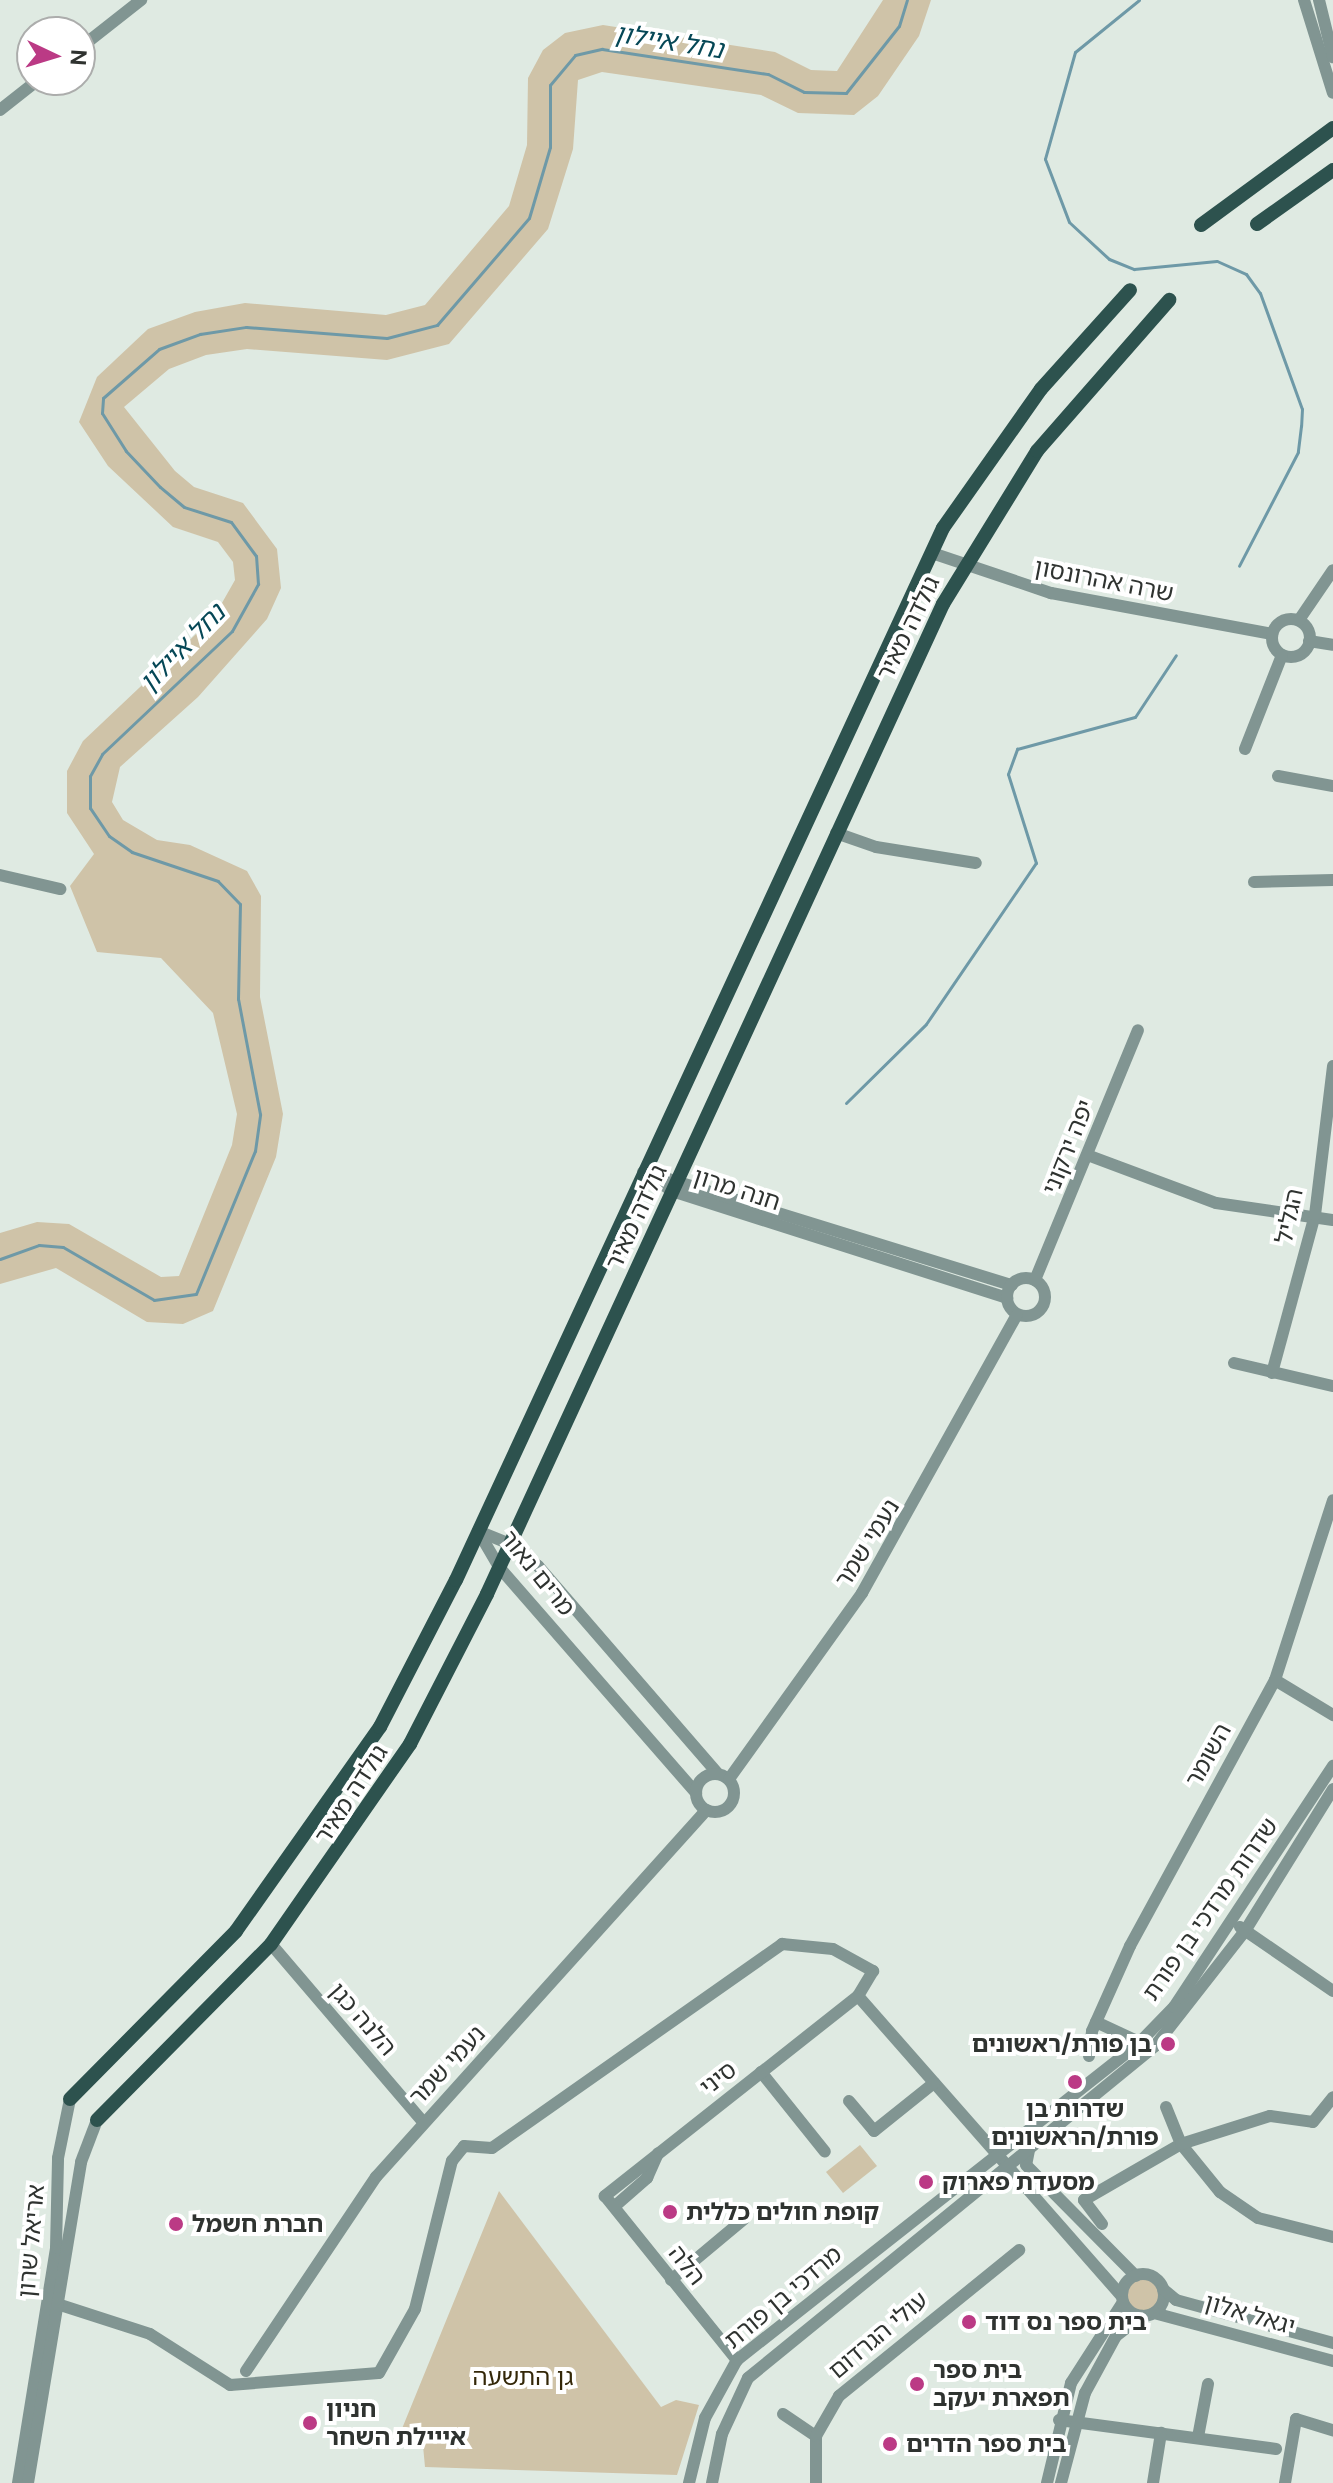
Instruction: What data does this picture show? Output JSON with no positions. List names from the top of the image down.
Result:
{
  "streets": {
    "main road": ["גולדה מאיר"],
    "street": [
      "שרה אהרונסון",
      "יפה ירקוני",
      "חנה מרון",
      "הגליל",
      "נעמי שמר",
      "מרים נאור",
      "השומר",
      "שדרות מרדכי בן פורת",
      "הלנה כגן",
      "סיני",
      "אריאל שרון",
      "הלה",
      "מרדכי בן פורת",
      "יגאל אלון",
      "עולי הגרדום"
    ]
  },
  "crossings": [
    ["שרה אהרונסון", "גולדה מאיר"],
    ["גולדה מאיר", "חנה מרון"],
    ["גולדה מאיר", "מרים נאור"],
    ["גולדה מאיר", "הלנה כגן"],
    ["גולדה מאיר", "אריאל שרון"],
    ["יפה ירקוני", "חנה מרון"],
    ["יפה ירקוני", "נעמי שמר"],
    ["חנה מרון", "נעמי שמר"],
    ["נעמי שמר", "מרים נאור"],
    ["נעמי שמר", "הלנה כגן"],
    ["שדרות מרדכי בן פורת", "מרדכי בן פורת"],
    ["סיני", "הלה"],
    ["הלה", "מרדכי בן פורת"]
  ],
  "water": ["נחל איילון"],
  "parks": ["גן התשעה"],
  "places": [
    "בן פורת/ראשונים",
    "שדרות בן פורת/הראשונים",
    "מסעדת פארוק",
    "קופת חולים כללית",
    "חברת חשמל",
    "בית ספר נס דוד",
    "בית ספר תפארת יעקב",
    "חניון אייילת השחר",
    "בית ספר הדרים"
  ],
  "north": "right"
}
